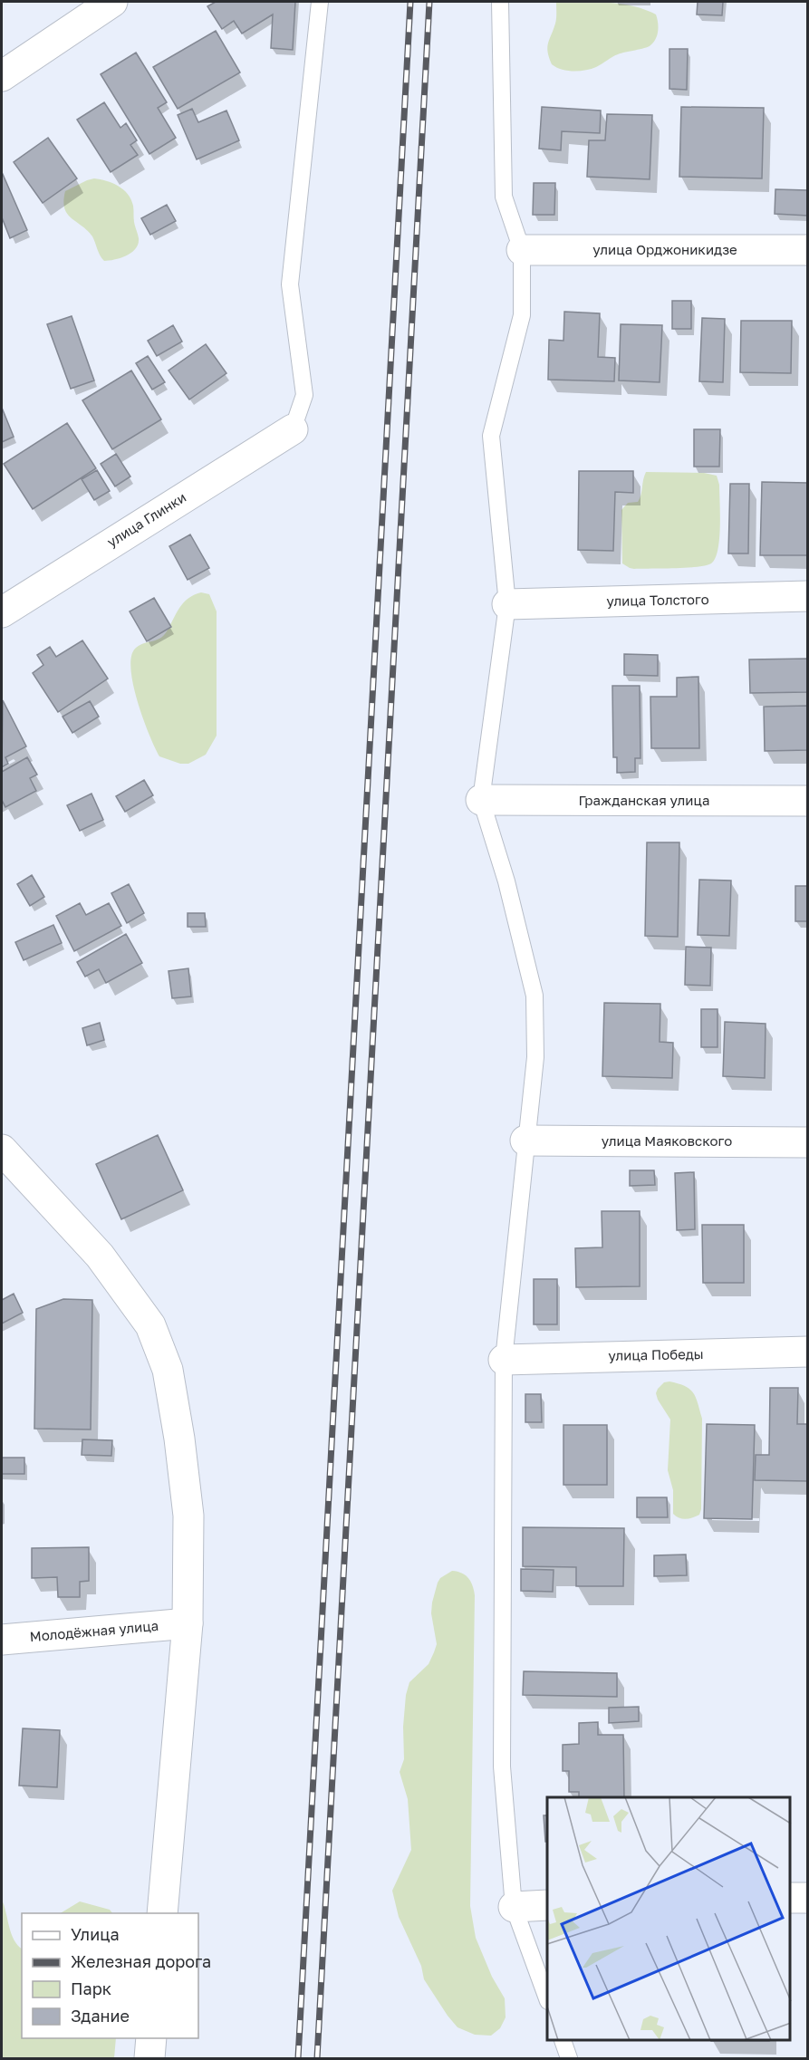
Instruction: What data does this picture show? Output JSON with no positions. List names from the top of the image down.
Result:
{
  "streets": {
    "street": [
      "улица Орджоникидзе",
      "улица Глинки",
      "улица Толстого",
      "Гражданская улица",
      "улица Маяковского",
      "улица Победы",
      "Молодёжная улица"
    ]
  },
  "legend": [
    "Улица",
    "Железная дорога",
    "Парк",
    "Здание"
  ]
}
